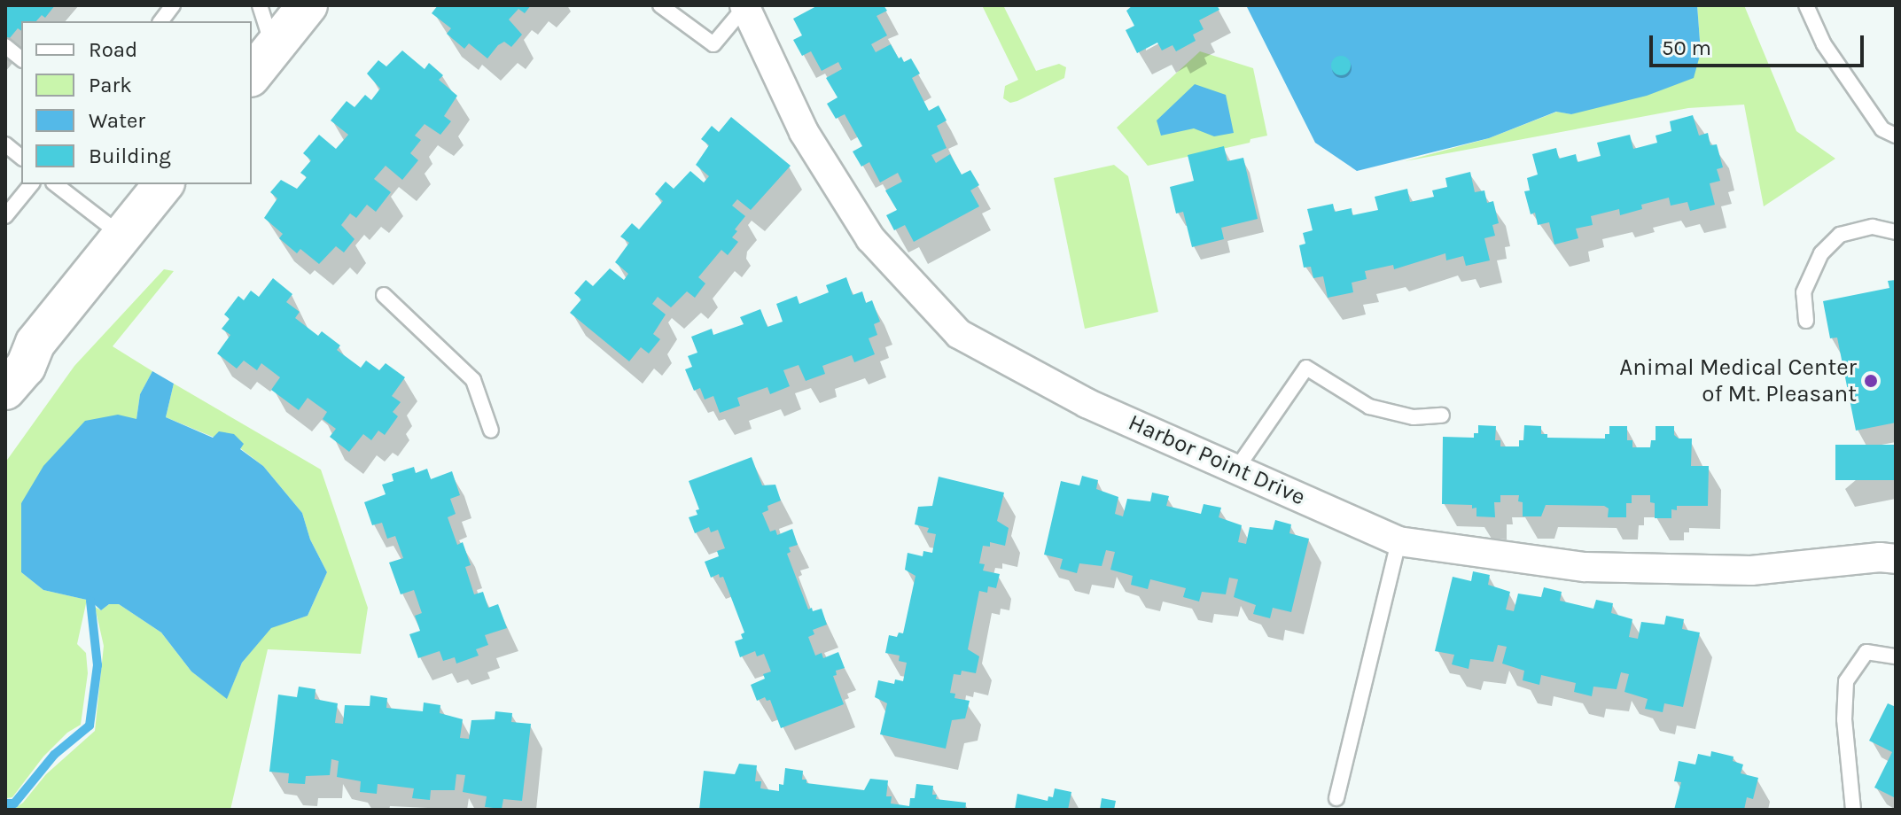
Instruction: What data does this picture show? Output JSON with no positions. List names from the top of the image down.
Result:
{
  "streets": {
    "street": ["Harbor Point Drive"]
  },
  "places": ["Animal Medical Center of Mt. Pleasant"],
  "legend": [
    "Road",
    "Park",
    "Water",
    "Building"
  ],
  "scale_bar": "50 m"
}
